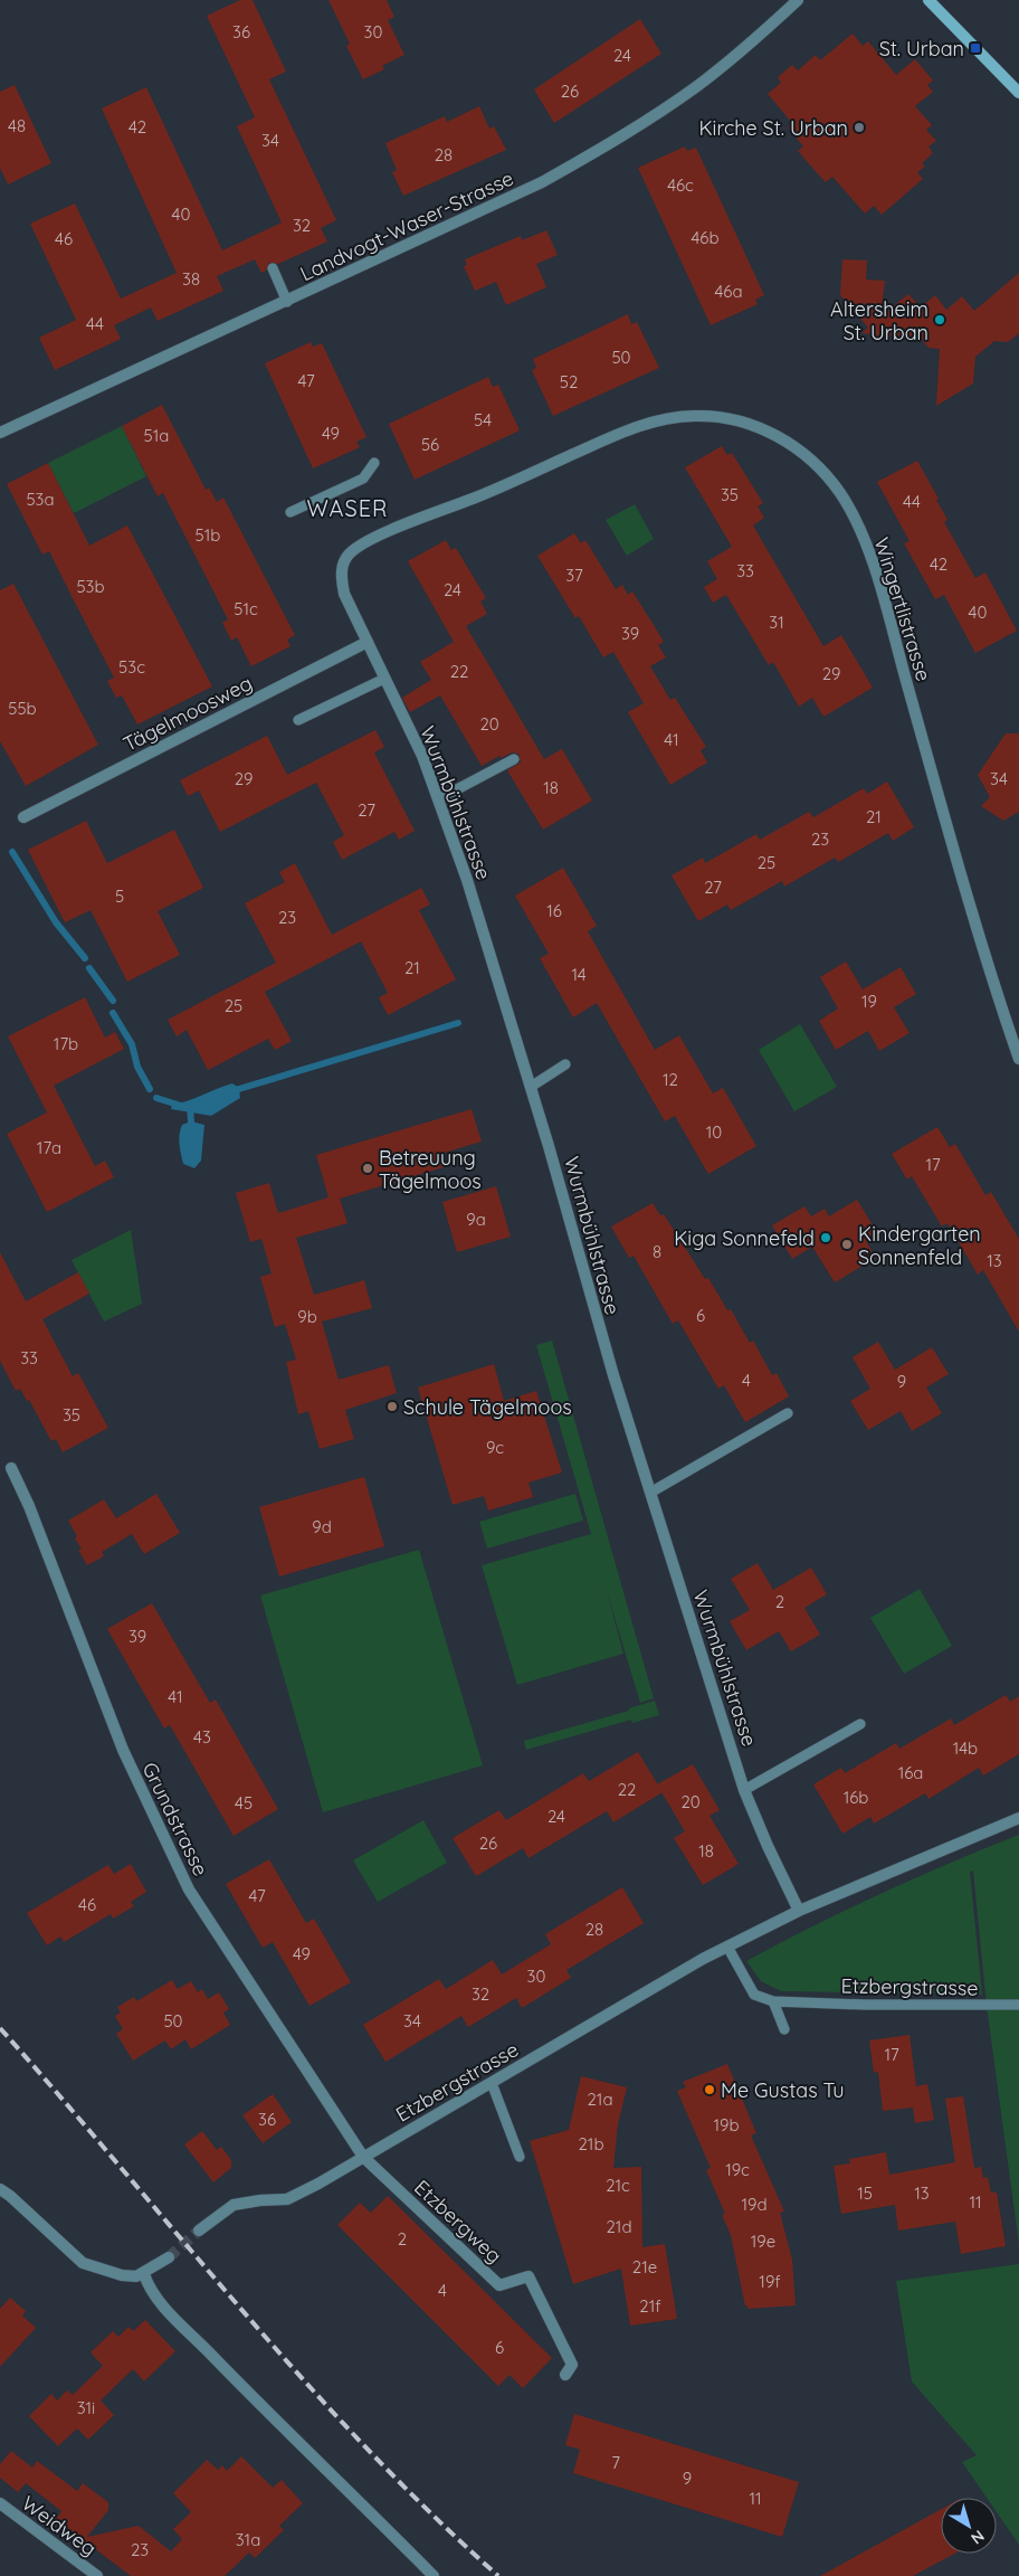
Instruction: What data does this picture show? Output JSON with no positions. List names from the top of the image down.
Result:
{
  "streets": {
    "street": [
      "Landvogt-Waser-Strasse",
      "Wingertlistrasse",
      "Tägelmoosweg",
      "Wurmbühlstrasse",
      "Grundstrasse",
      "Etzbergstrasse",
      "Etzbergweg",
      "Weidweg"
    ]
  },
  "crossings": [
    ["Wingertlistrasse", "Wurmbühlstrasse"],
    ["Tägelmoosweg", "Wurmbühlstrasse"],
    ["Wurmbühlstrasse", "Etzbergstrasse"],
    ["Grundstrasse", "Etzbergstrasse"],
    ["Grundstrasse", "Etzbergweg"],
    ["Etzbergstrasse", "Etzbergweg"]
  ],
  "districts": ["WASER"],
  "places": {
    "transit": ["St. Urban"],
    "other": [
      "Kirche St. Urban",
      "Altersheim St. Urban",
      "Betreuung Tägelmoos",
      "Kiga Sonnefeld",
      "Kindergarten Sonnenfeld",
      "Schule Tägelmoos",
      "Me Gustas Tu"
    ]
  },
  "house_numbers": [
    "36",
    "30",
    "24",
    "26",
    "48",
    "42",
    "34",
    "28",
    "46c",
    "40",
    "32",
    "46b",
    "46",
    "38",
    "46a",
    "44",
    "50",
    "47",
    "52",
    "54",
    "49",
    "51a",
    "56",
    "35",
    "53a",
    "44",
    "51b",
    "42",
    "33",
    "37",
    "53b",
    "24",
    "51c",
    "40",
    "31",
    "39",
    "53c",
    "22",
    "29",
    "55b",
    "20",
    "41",
    "29",
    "34",
    "18",
    "27",
    "21",
    "23",
    "25",
    "27",
    "5",
    "16",
    "23",
    "21",
    "14",
    "19",
    "25",
    "17b",
    "12",
    "10",
    "17a",
    "17",
    "9a",
    "8",
    "13",
    "6",
    "9b",
    "33",
    "4",
    "9",
    "35",
    "9c",
    "9d",
    "2",
    "39",
    "41",
    "43",
    "14b",
    "16a",
    "22",
    "16b",
    "20",
    "45",
    "24",
    "26",
    "18",
    "47",
    "46",
    "28",
    "49",
    "30",
    "32",
    "50",
    "34",
    "17",
    "21a",
    "36",
    "19b",
    "21b",
    "19c",
    "21c",
    "15",
    "13",
    "11",
    "19d",
    "21d",
    "2",
    "19e",
    "21e",
    "19f",
    "4",
    "21f",
    "6",
    "31i",
    "7",
    "9",
    "11",
    "31a",
    "23"
  ],
  "north": "bottom right"
}
